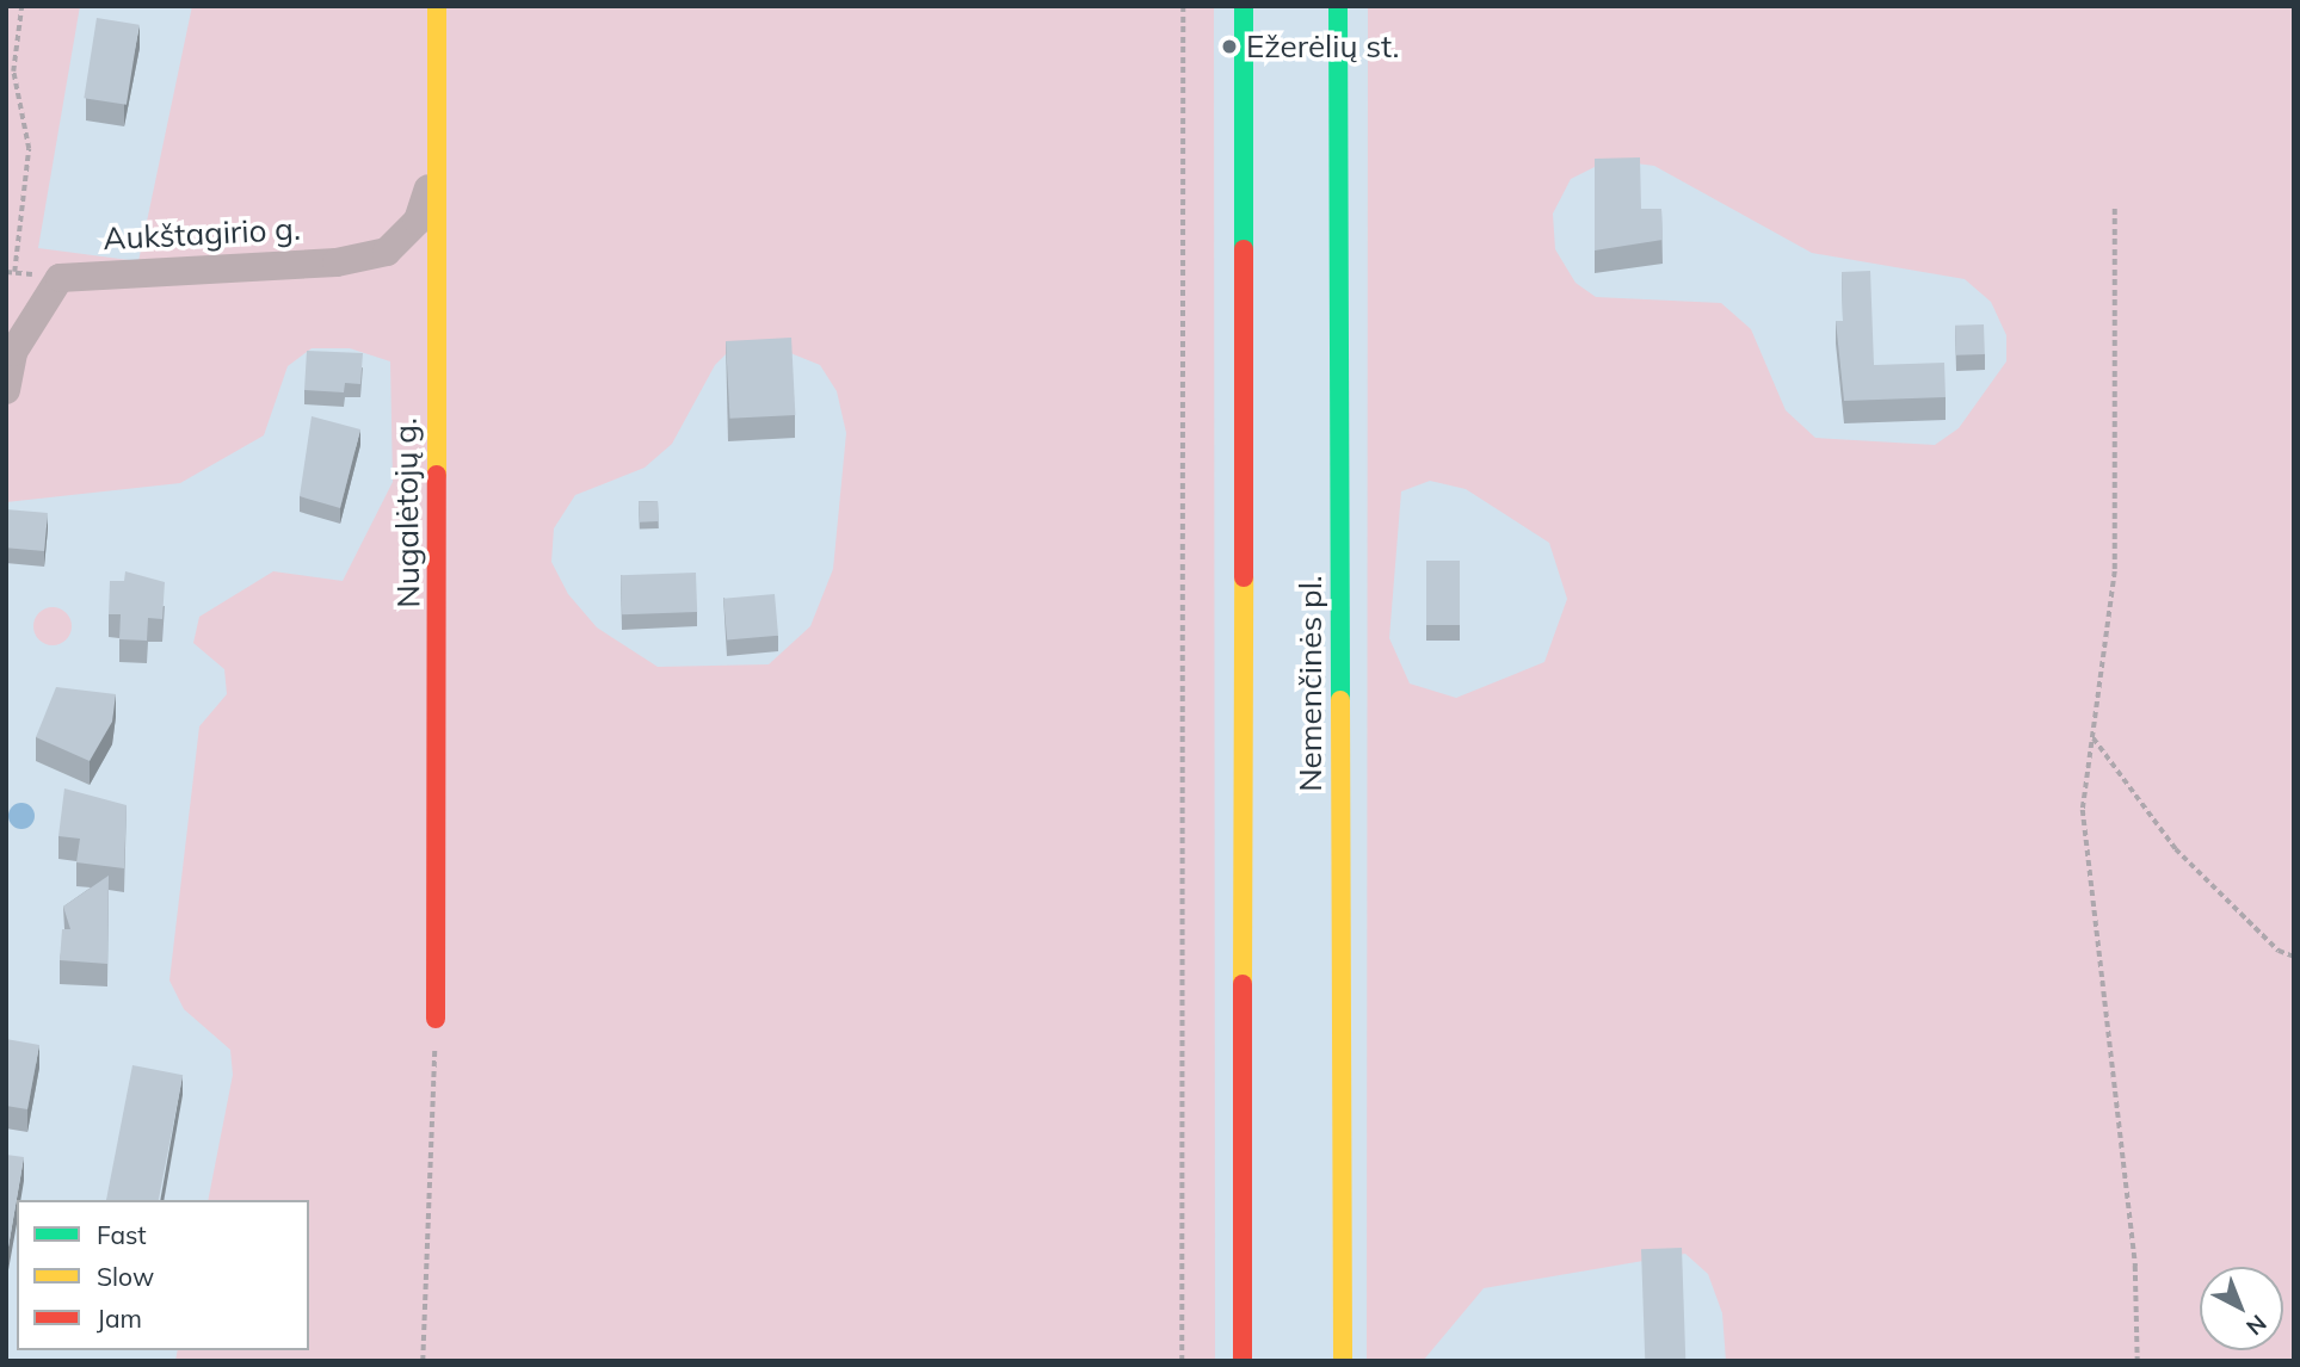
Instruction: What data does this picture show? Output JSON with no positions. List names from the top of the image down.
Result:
{
  "streets": {
    "main road": ["Nugalėtojų g.", "Nemenčinės pl."],
    "street": ["Aukštagirio g."]
  },
  "crossings": [
    ["Aukštagirio g.", "Nugalėtojų g."]
  ],
  "places": ["Ežerėlių st."],
  "legend": ["Fast", "Slow", "Jam"],
  "north": "bottom right"
}
